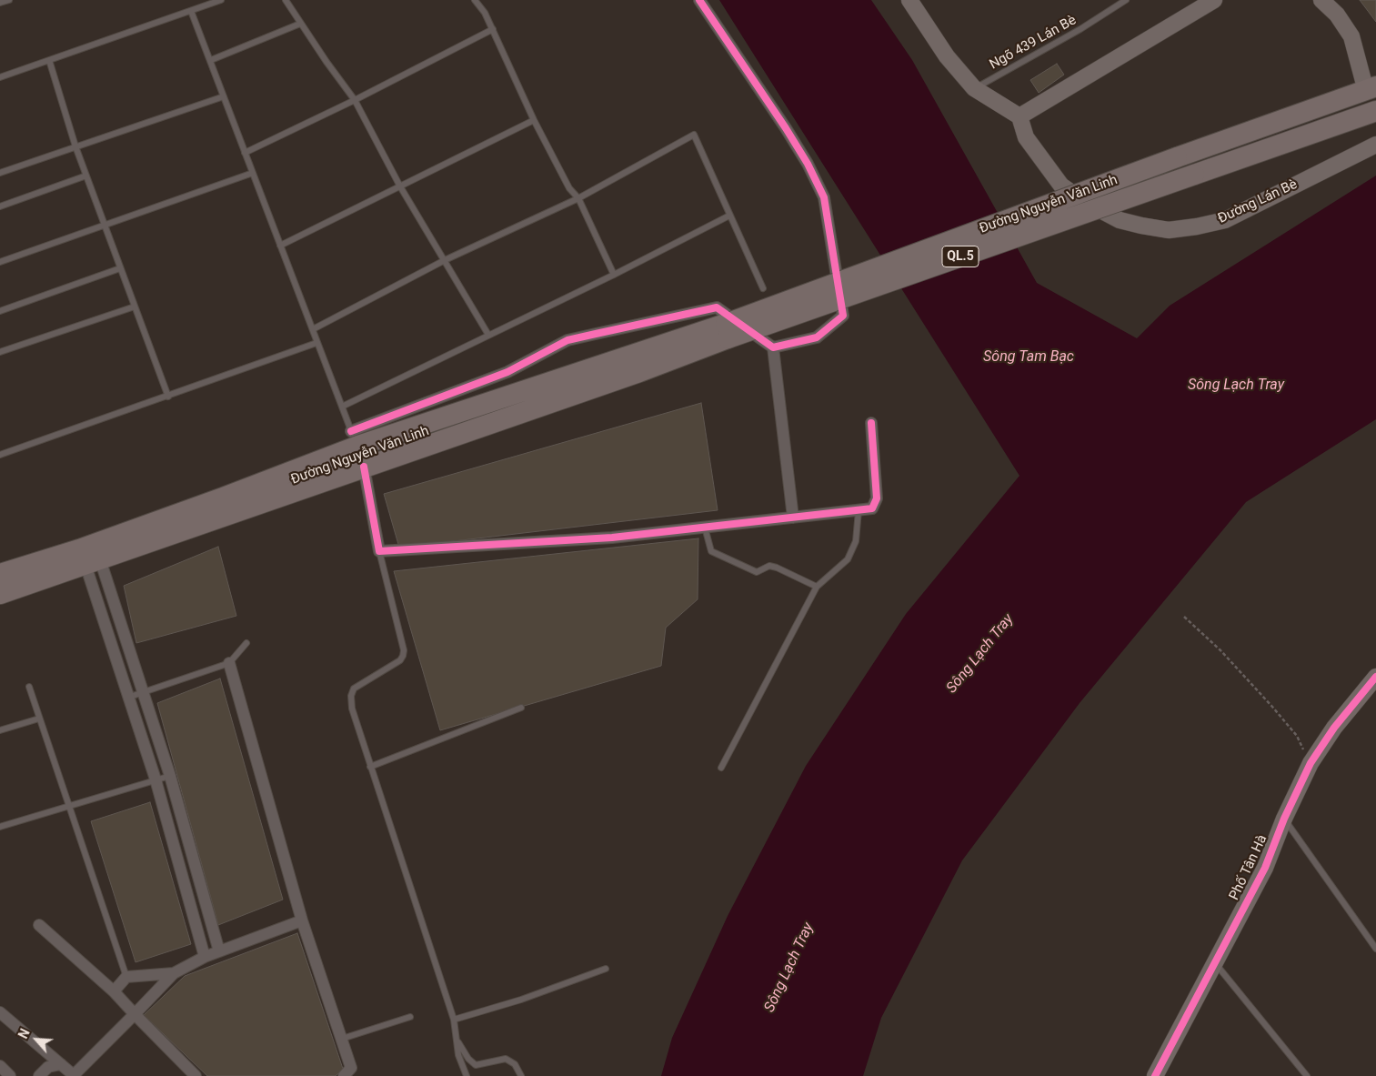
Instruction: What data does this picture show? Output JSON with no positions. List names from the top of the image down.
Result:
{
  "streets": {
    "highway": ["Đường Nguyễn Văn Linh", "QL.5"],
    "main road": ["Đường Lán Bè", "Phố Tân Hà"],
    "lane": ["Ngõ 439 Lán Bè"]
  },
  "water": ["Sông Tam Bạc", "Sông Lạch Tray"],
  "north": "top left"
}
